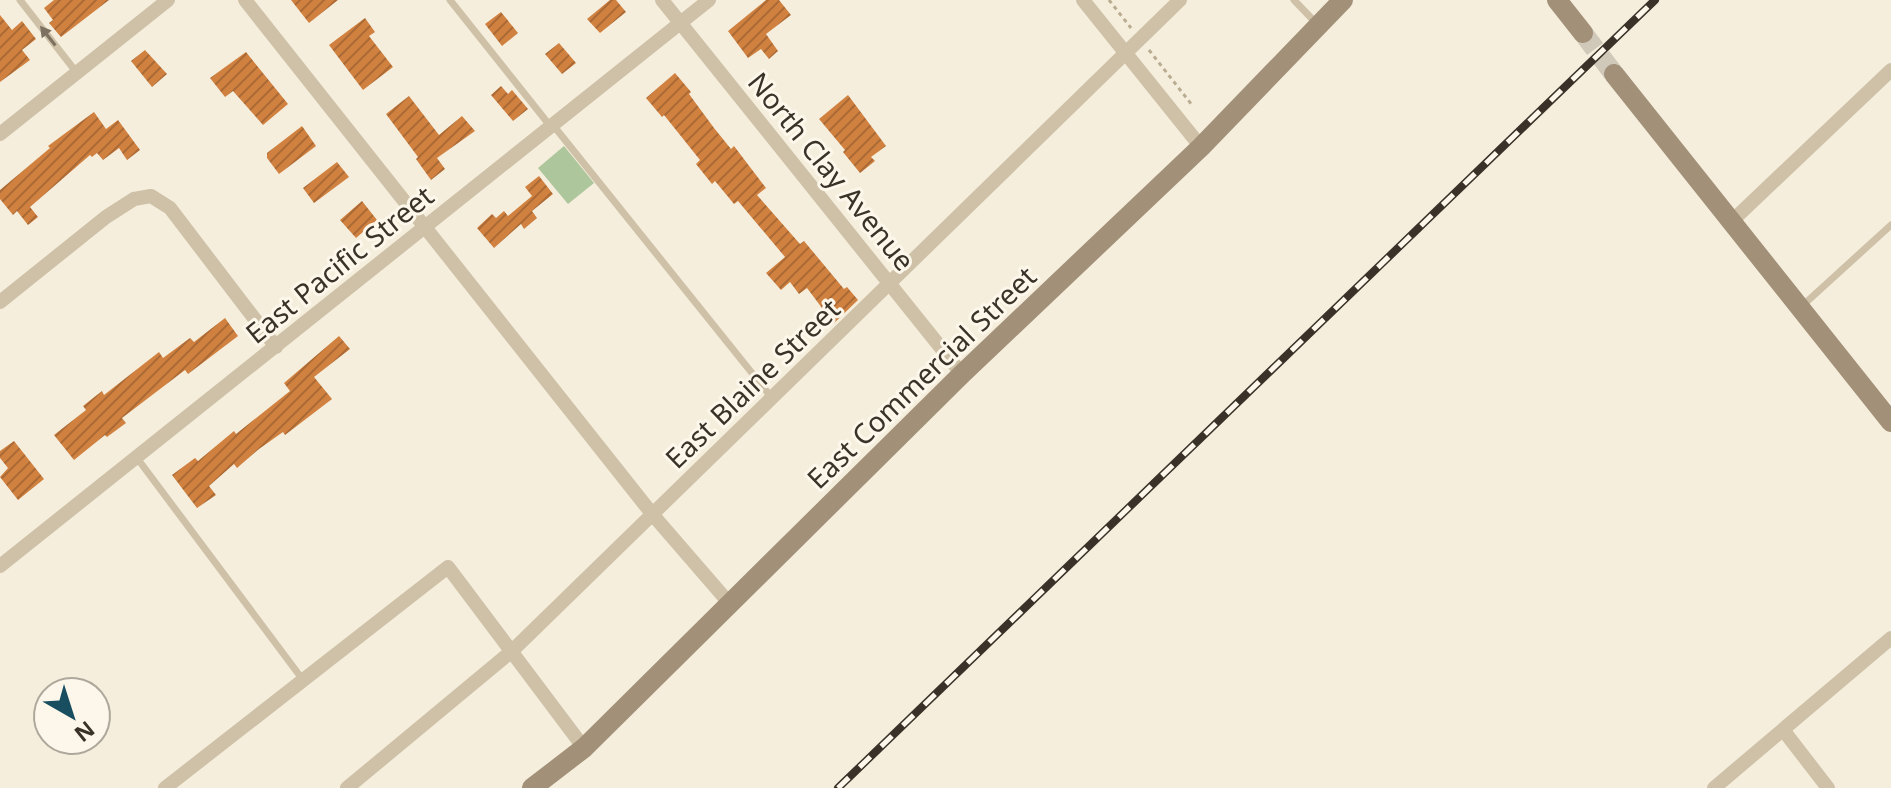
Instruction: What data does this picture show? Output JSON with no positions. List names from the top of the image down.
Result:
{
  "streets": {
    "street": [
      "North Clay Avenue",
      "East Pacific Street",
      "East Commercial Street",
      "East Blaine Street"
    ]
  },
  "crossings": [
    ["North Clay Avenue", "East Pacific Street"],
    ["North Clay Avenue", "East Commercial Street"],
    ["North Clay Avenue", "East Blaine Street"]
  ],
  "north": "bottom right"
}
